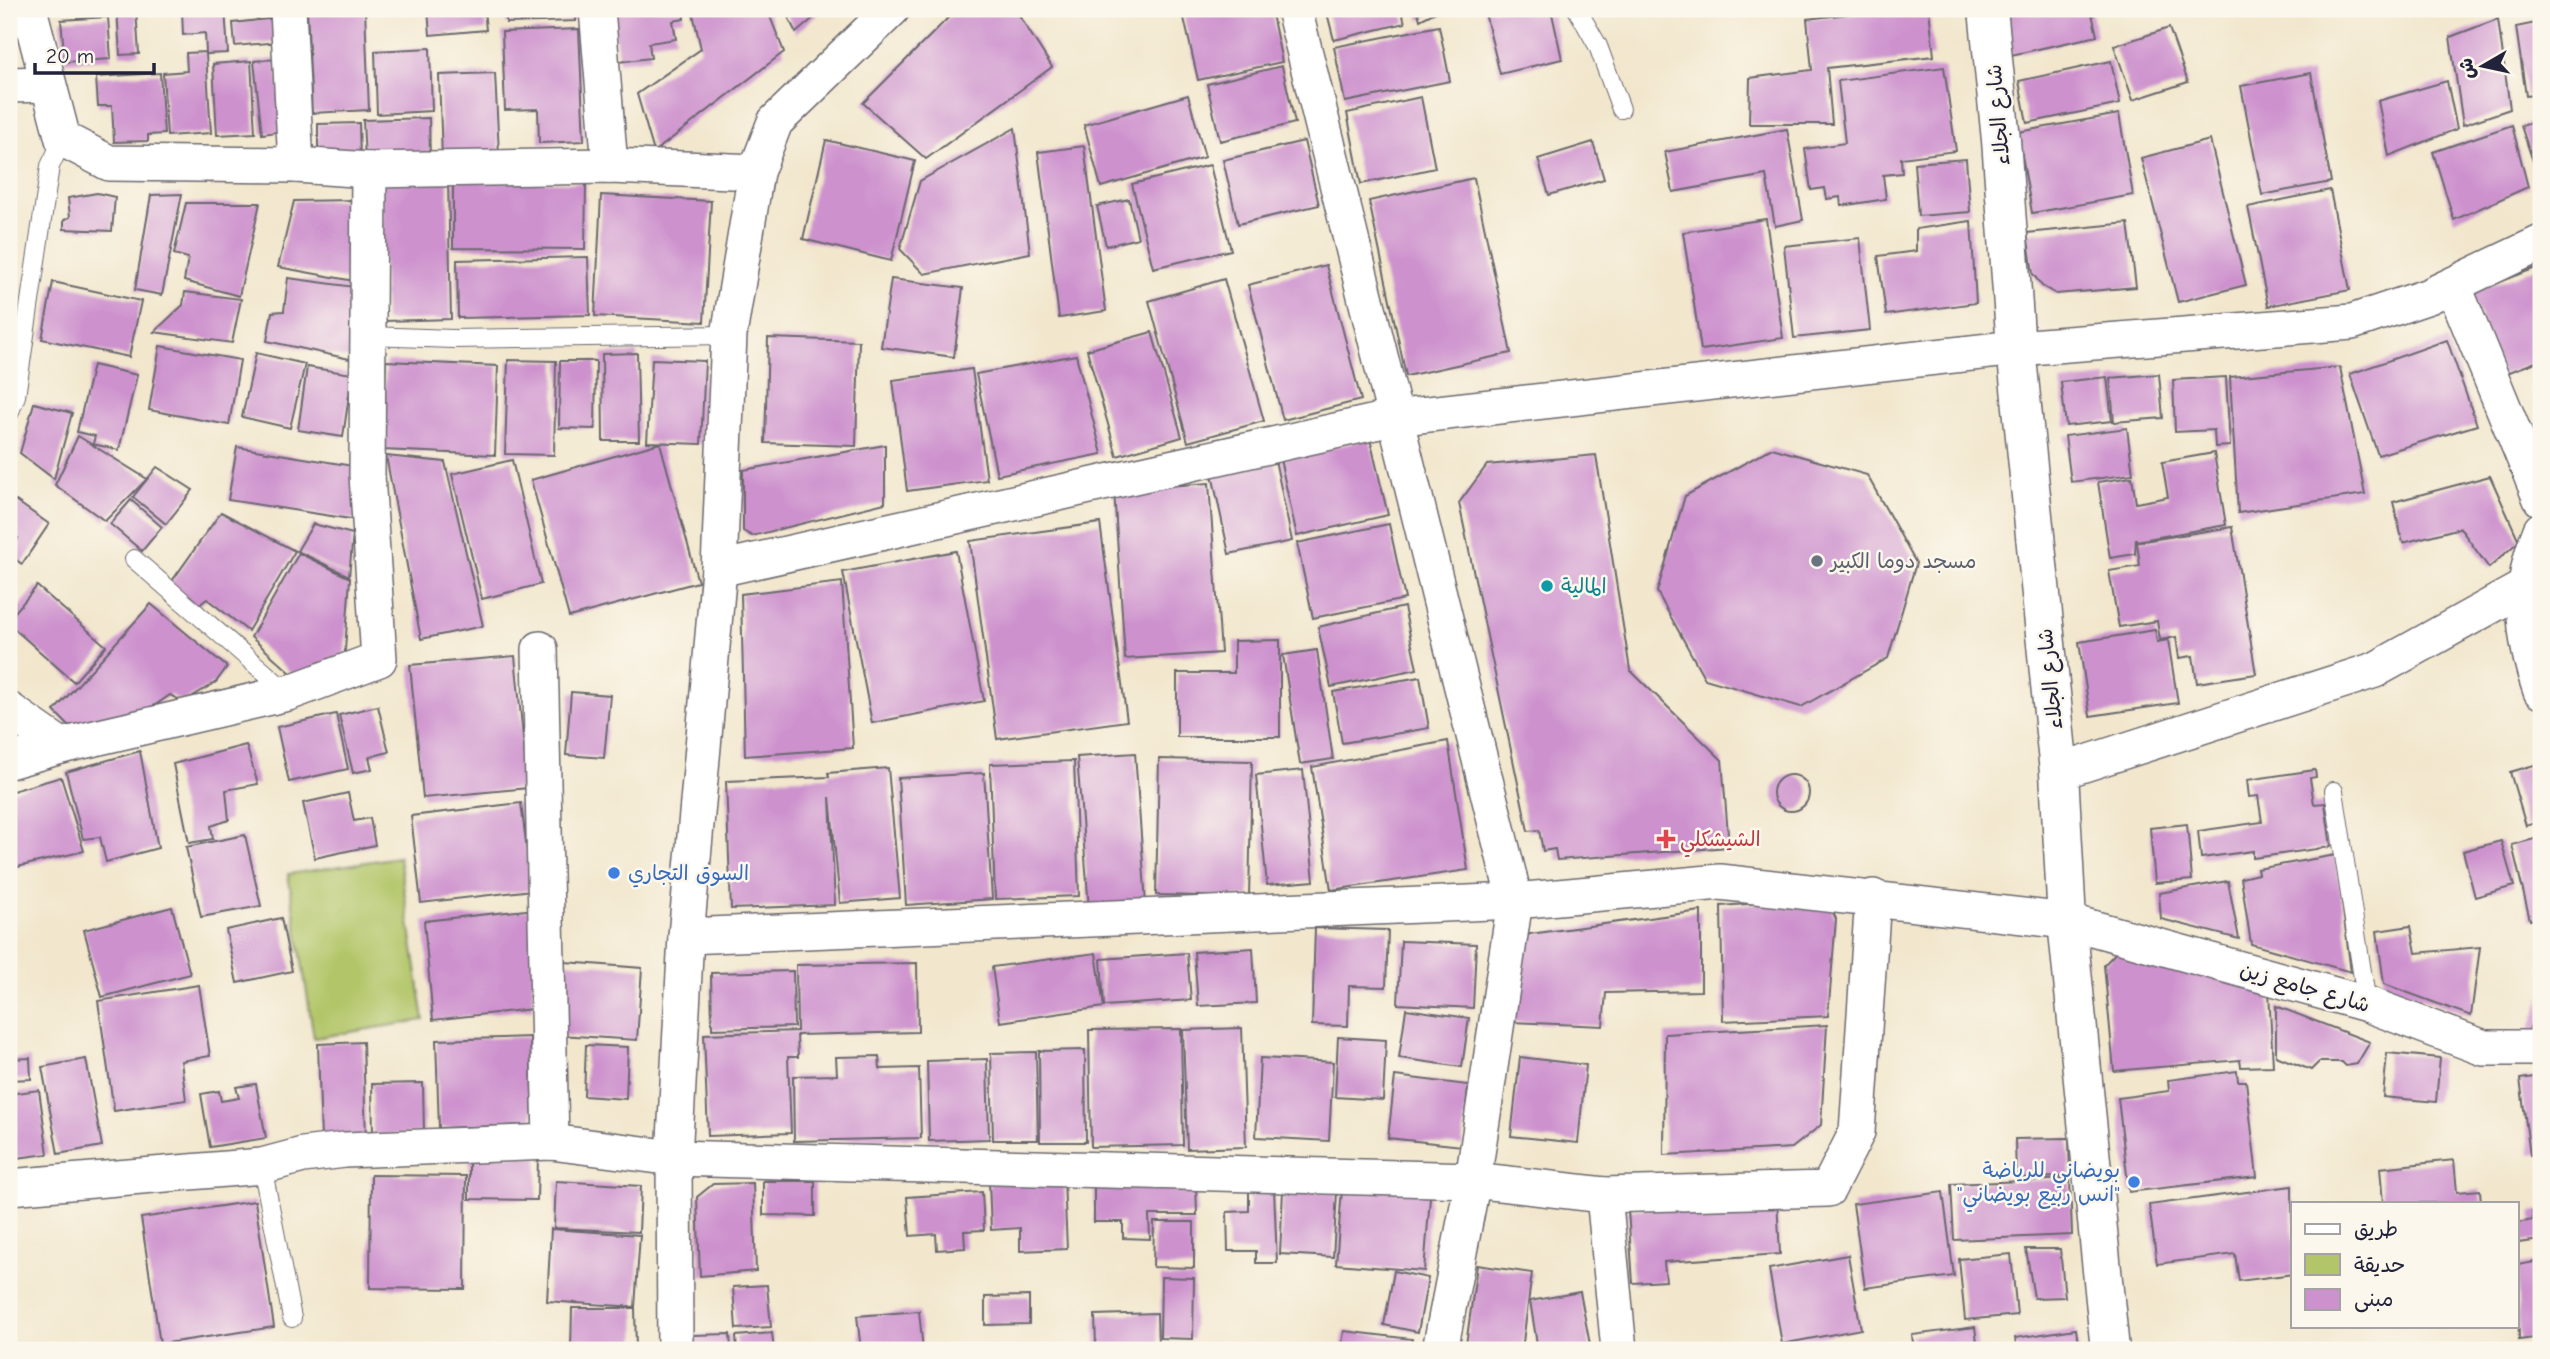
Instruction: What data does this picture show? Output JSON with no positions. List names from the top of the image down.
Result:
{
  "streets": {
    "street": ["شارع الجلاء", "شارع جامع زين"]
  },
  "crossings": [
    ["شارع الجلاء", "شارع جامع زين"]
  ],
  "places": {
    "other": [
      "مسجد دوما الكبير",
      "المالية",
      "السوق التجاري",
      "بويضاني للرياضة \"انس ربيع بويضاني\""
    ],
    "health": ["الشيشكلي"]
  },
  "legend": ["طريق", "حديقة", "مبنى"],
  "scale_bar": "20 m",
  "north": "left"
}
